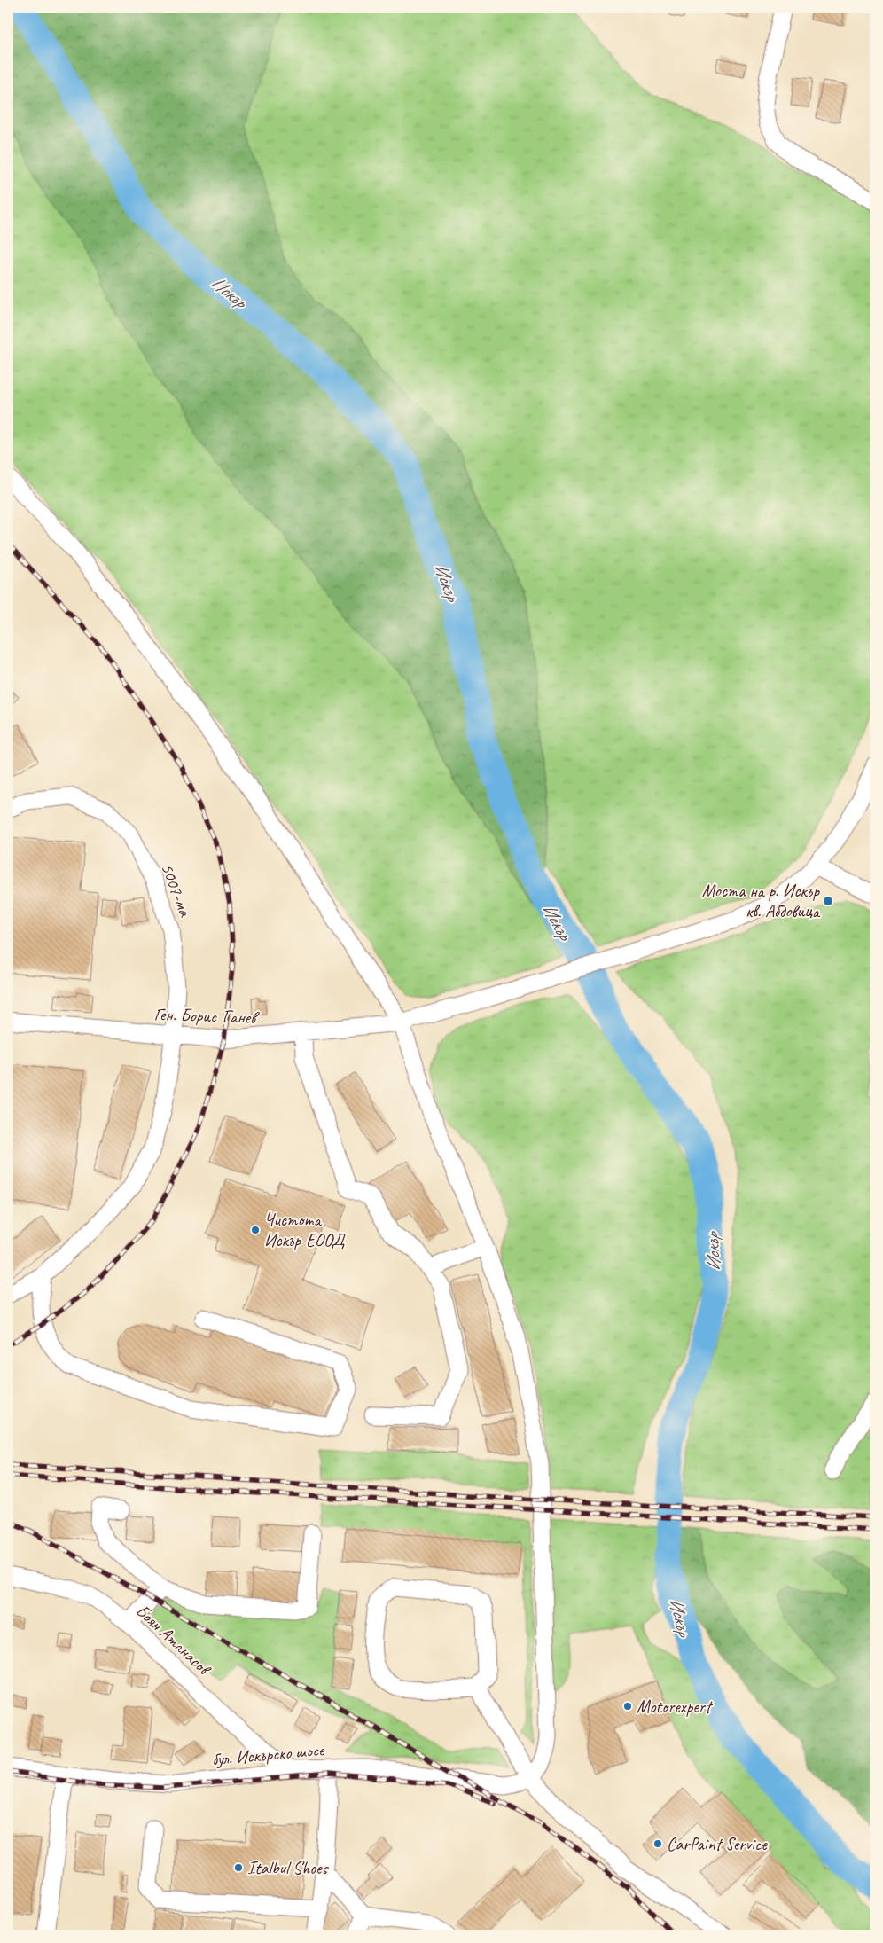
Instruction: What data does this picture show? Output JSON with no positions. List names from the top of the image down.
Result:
{
  "streets": {
    "street": [
      "5007-ма",
      "Ген. Борис Ганев",
      "Боян Атанасов",
      "бул. Искърско шосе"
    ]
  },
  "crossings": [
    ["5007-ма", "Ген. Борис Ганев"],
    ["Боян Атанасов", "бул. Искърско шосе"]
  ],
  "water": ["Искър"],
  "places": {
    "transit": ["Моста на р. Искър кв. Абдовица"],
    "other": [
      "Чистота Искър ЕООД",
      "Motorexpert",
      "CarPaint Service",
      "Italbul Shoes"
    ]
  }
}
